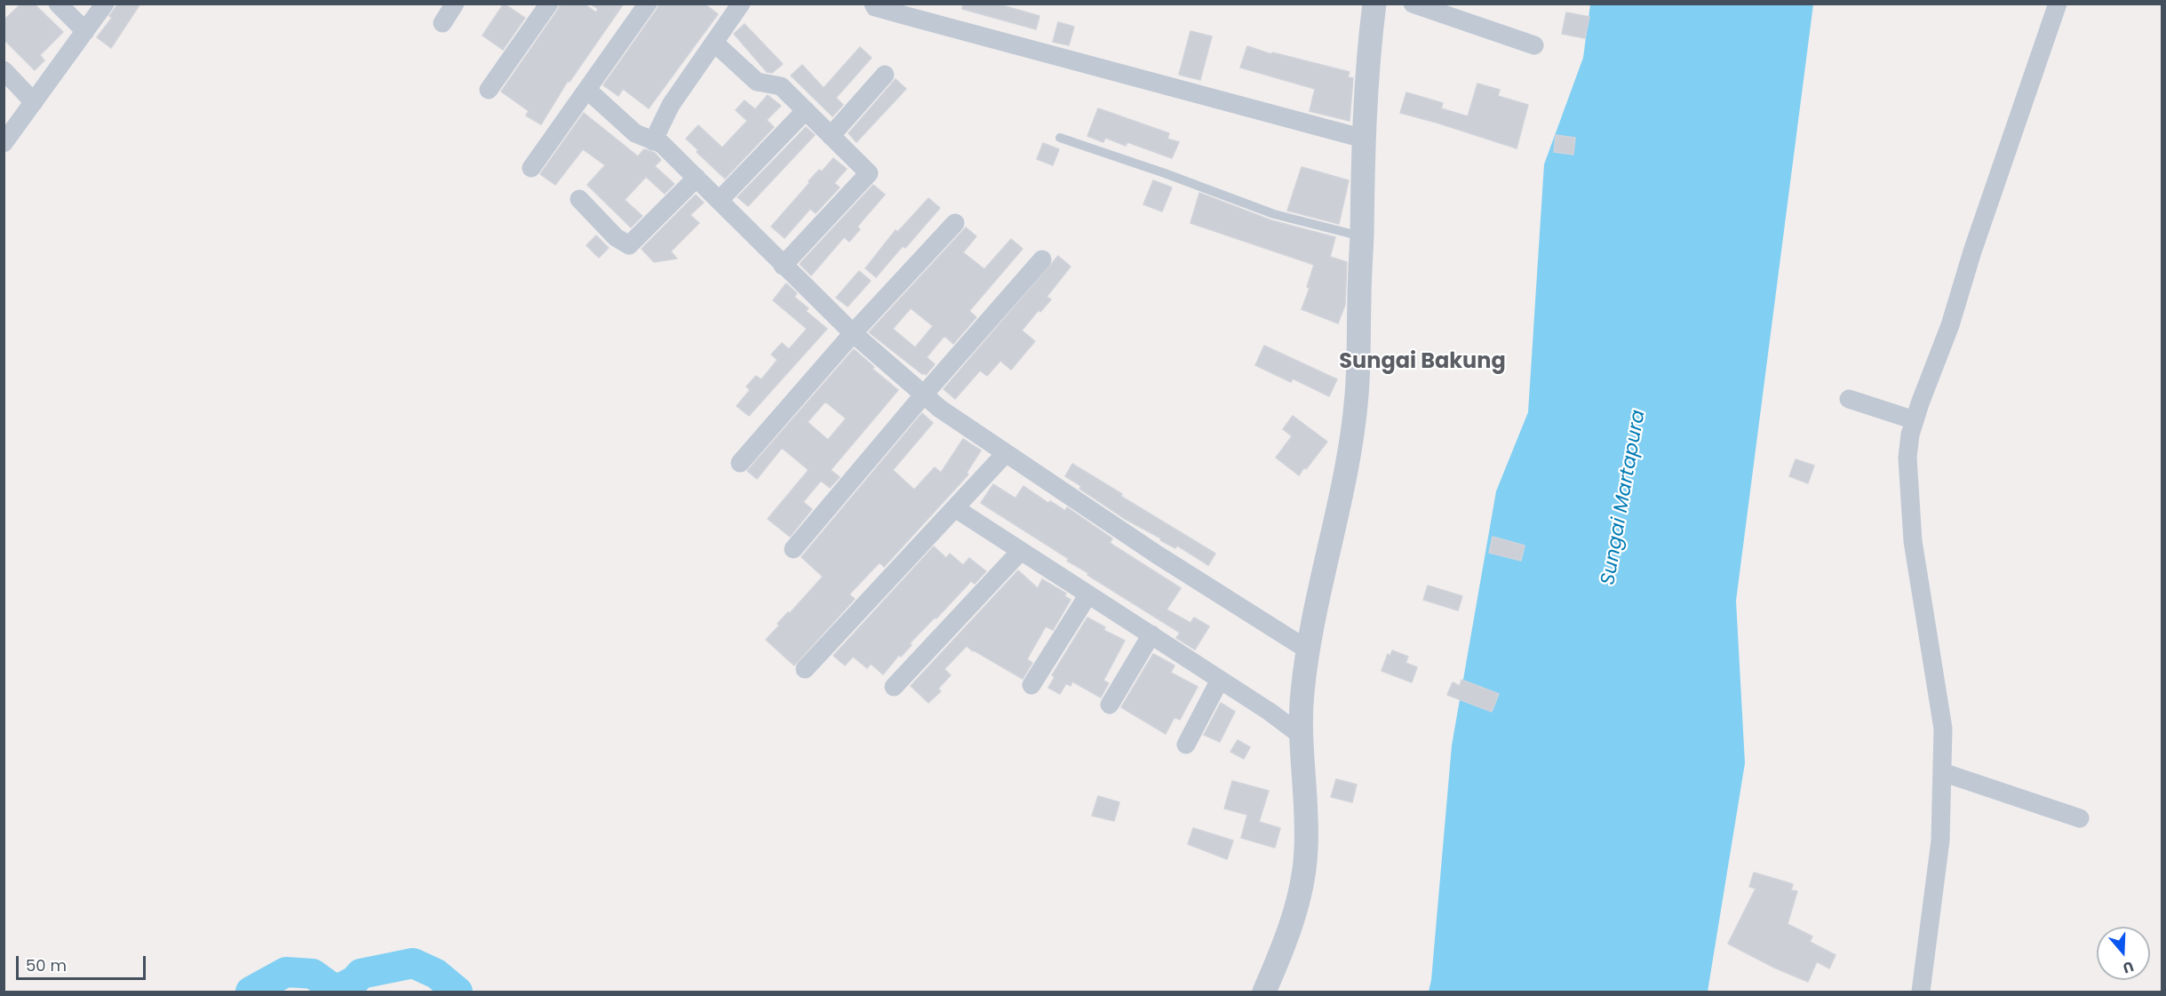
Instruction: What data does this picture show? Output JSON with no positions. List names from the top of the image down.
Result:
{
  "districts": ["Sungai Bakung"],
  "water": ["Sungai Martapura"],
  "scale_bar": "50 m",
  "north": "bottom"
}
